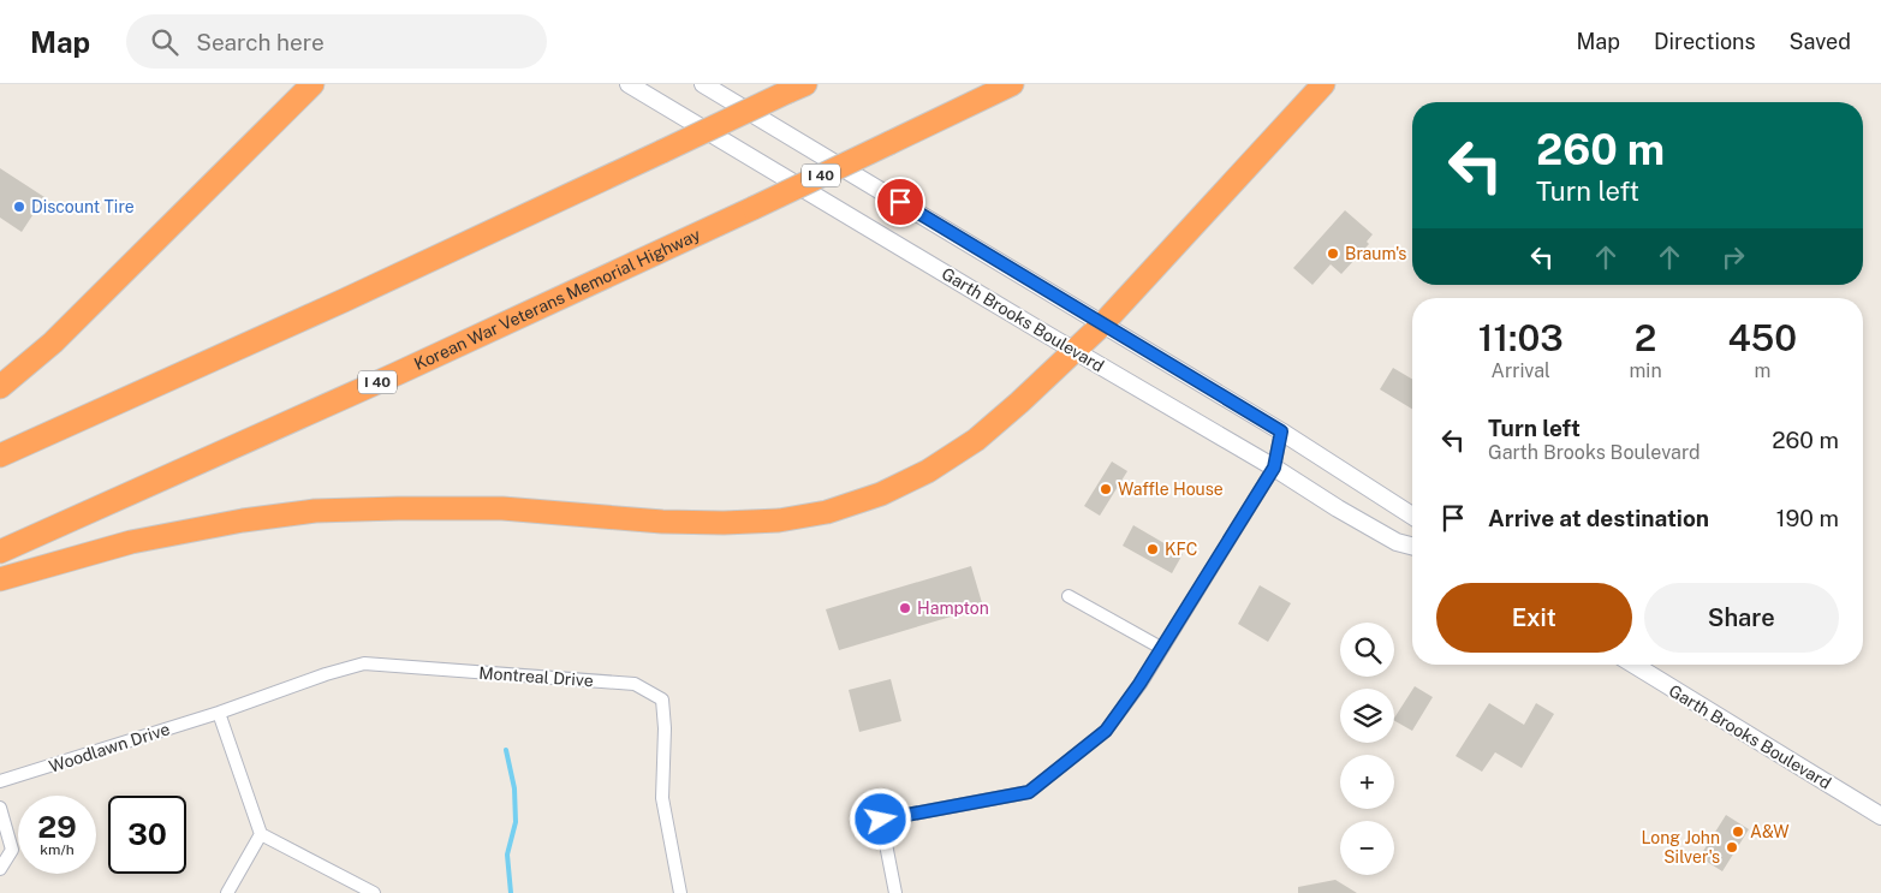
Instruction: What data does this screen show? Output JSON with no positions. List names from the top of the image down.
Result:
{
  "streets": {
    "highway": ["I 40", "Korean War Veterans Memorial Highway"],
    "street": ["Garth Brooks Boulevard", "Montreal Drive", "Woodlawn Drive"]
  },
  "crossings": [
    ["Montreal Drive", "Woodlawn Drive"]
  ],
  "places": [
    "Discount Tire",
    "Braum's",
    "Waffle House",
    "KFC",
    "Hampton",
    "A&W",
    "Long John Silver's"
  ],
  "page": {
    "header": "Map",
    "search": "Search here",
    "nav": ["Map", "Directions", "Saved"],
    "turn": ["260 m", "Turn left"],
    "eta": [
      "11:03",
      "Arrival",
      "2",
      "min",
      "450",
      "m"
    ],
    "list": [
      {
        "name": "Turn left",
        "note": "Garth Brooks Boulevard",
        "value": "260 m"
      },
      {
        "name": "Arrive at destination",
        "value": "190 m"
      }
    ],
    "buttons": ["Exit", "Share"],
    "map_buttons": ["+", "−"],
    "speed": "29 km/h",
    "limit": "30"
  }
}
